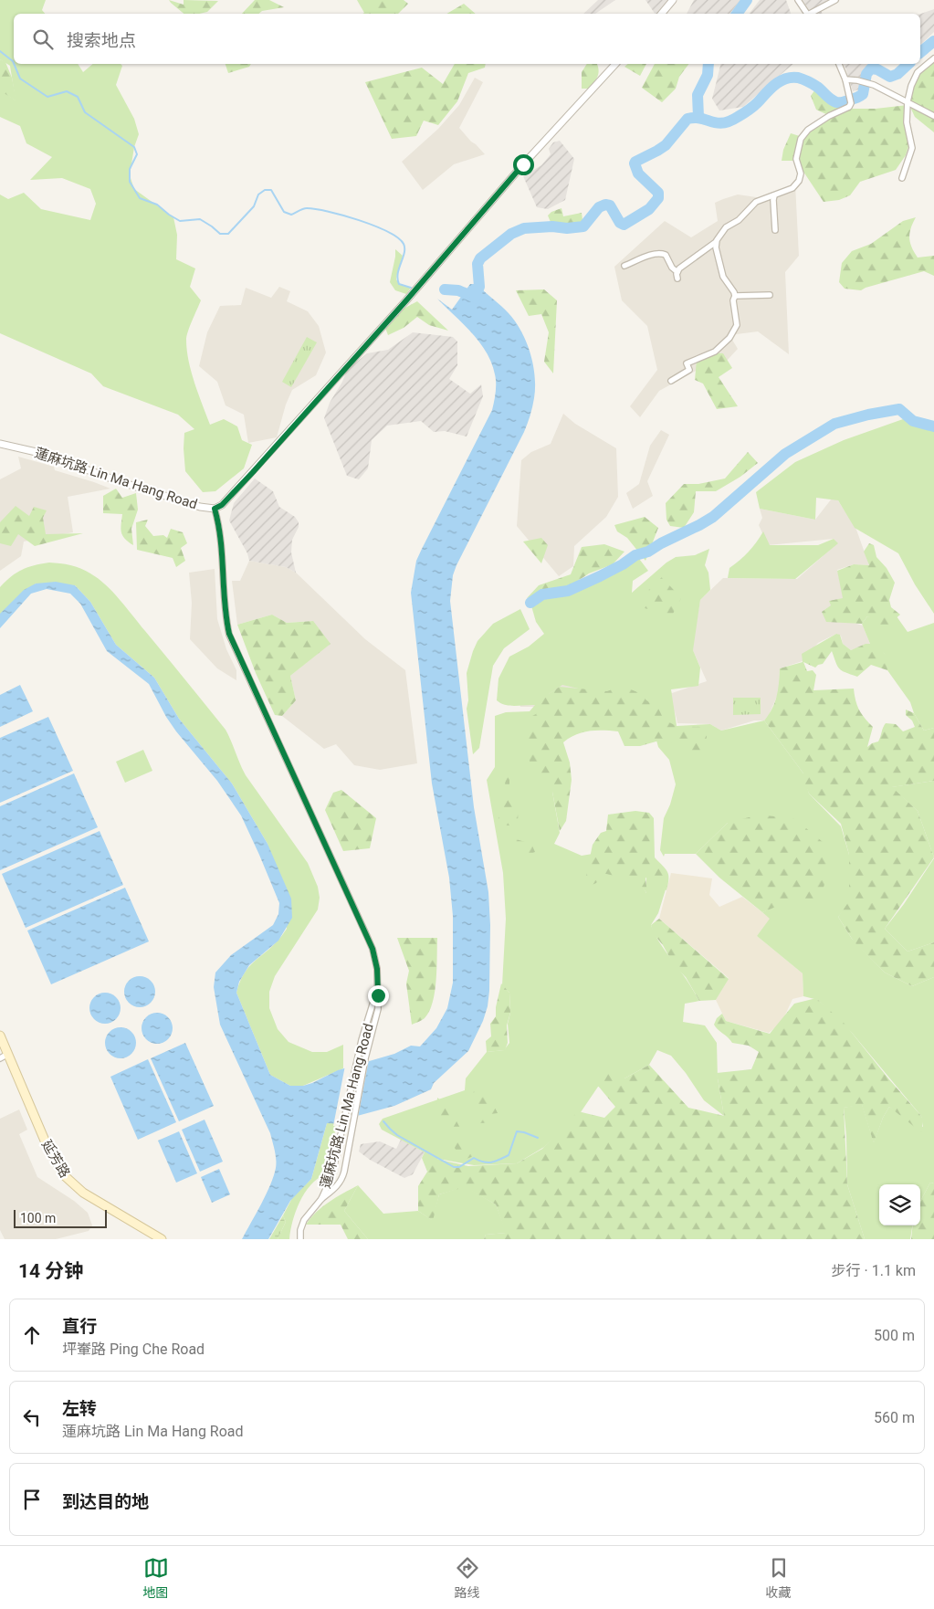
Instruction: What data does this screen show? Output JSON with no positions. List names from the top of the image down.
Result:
{
  "streets": {
    "main road": ["延芳路"],
    "street": ["蓮麻坑路 Lin Ma Hang Road"]
  },
  "scale_bar": "100 m",
  "page": {
    "search": "搜索地点",
    "scale": "100 m",
    "heading": ["14 分钟", "步行 · 1.1 km"],
    "list": [
      ["直行", "坪輋路 Ping Che Road", "500 m"],
      ["左转", "蓮麻坑路 Lin Ma Hang Road", "560 m"],
      "到达目的地"
    ],
    "nav": ["地图", "路线", "收藏"]
  }
}
